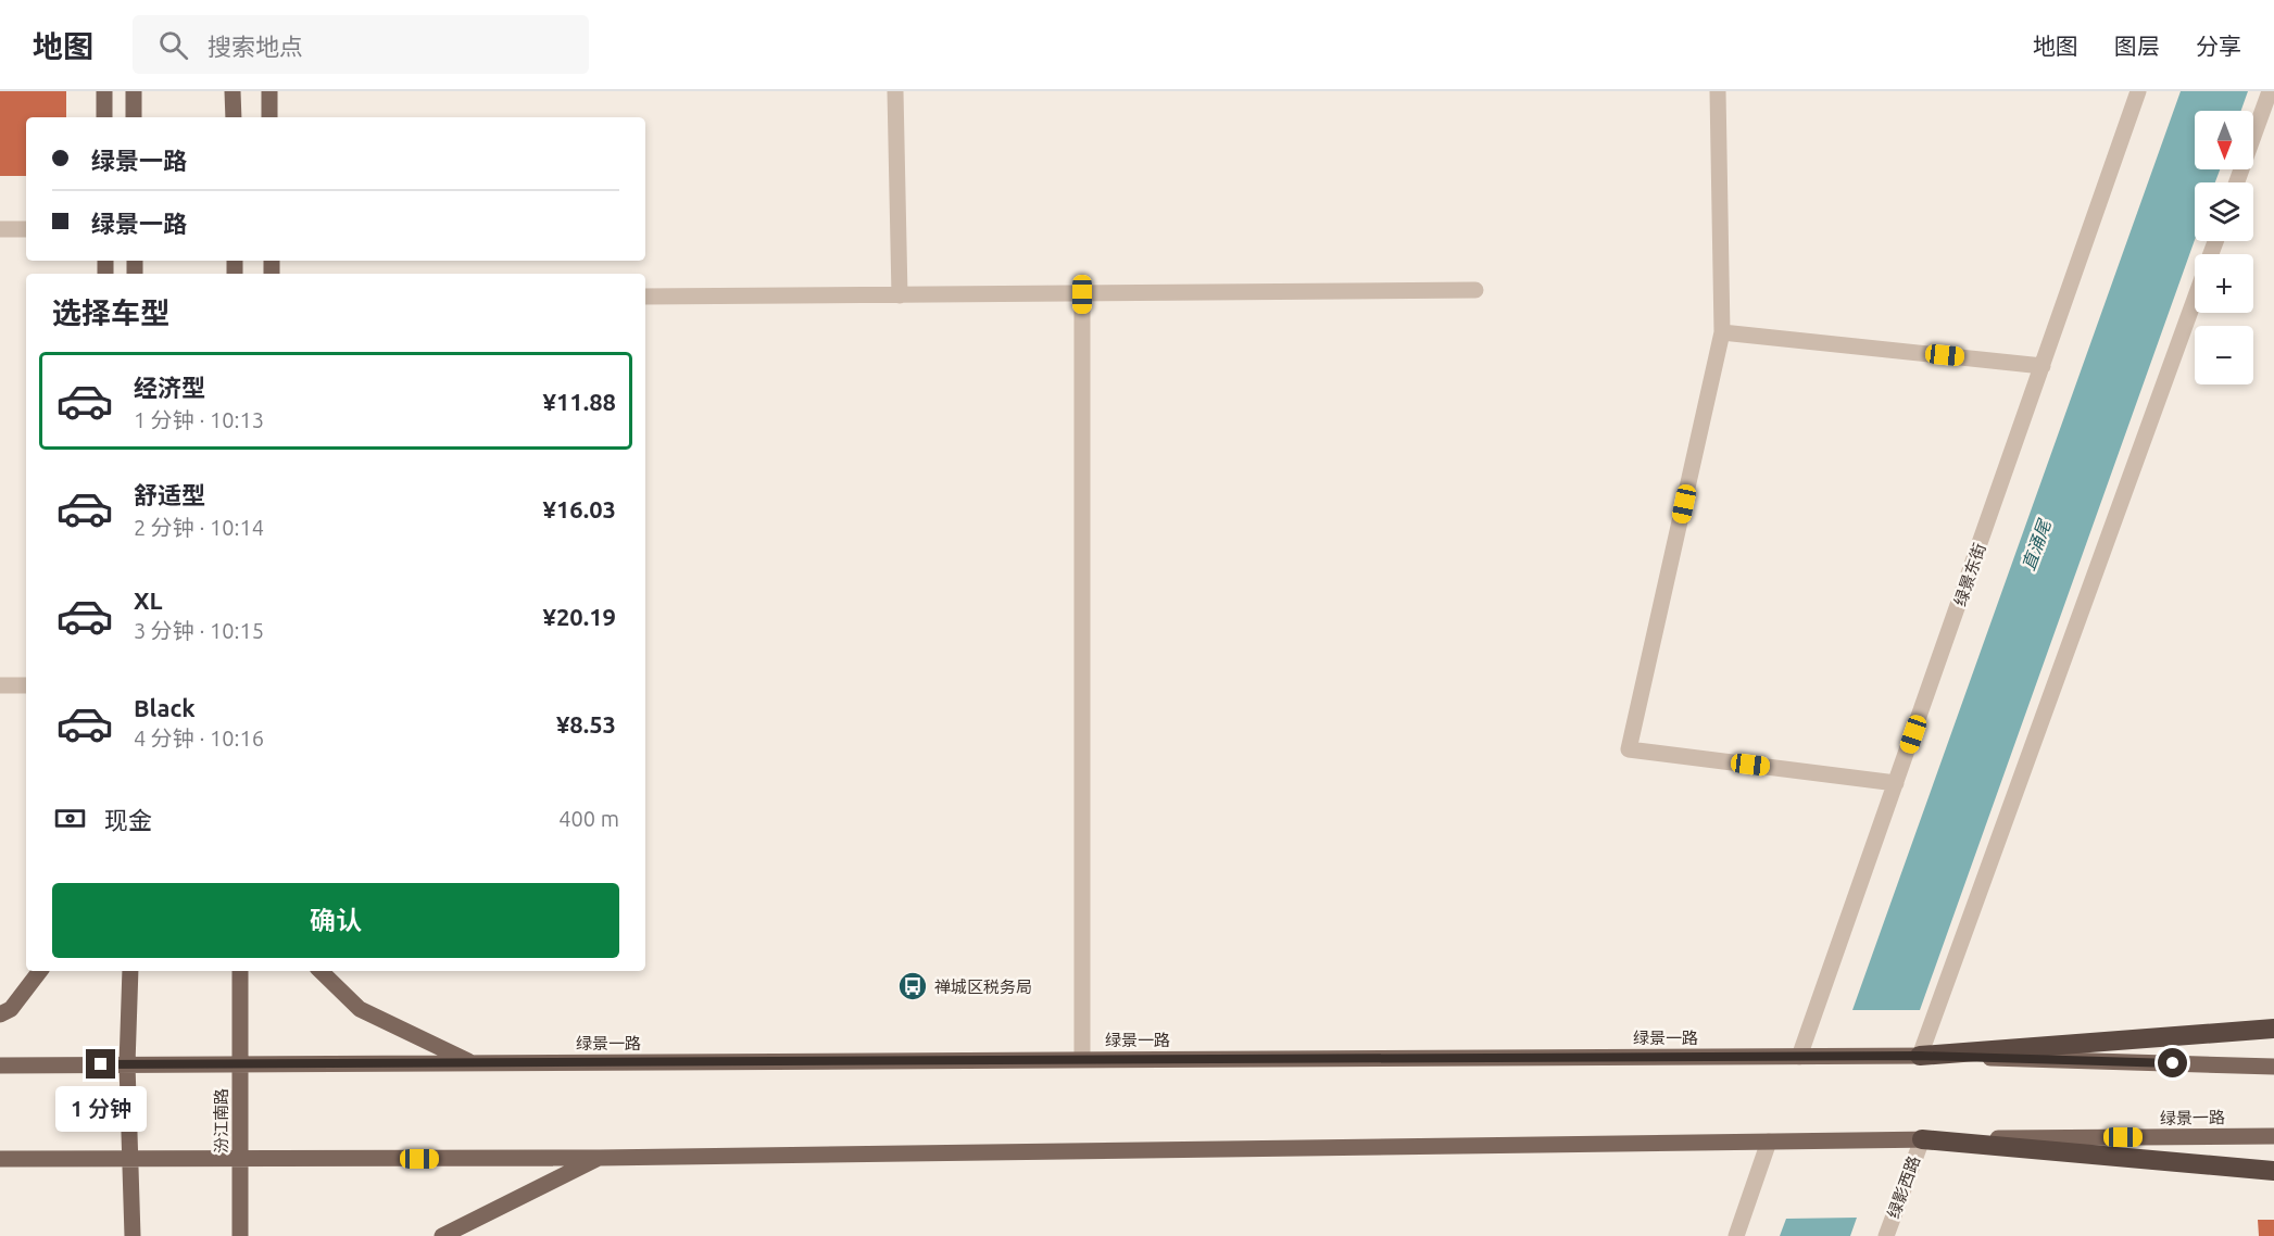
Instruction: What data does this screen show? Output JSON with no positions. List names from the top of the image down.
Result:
{
  "streets": {
    "main road": ["绿景一路", "汾江南路"],
    "street": ["绿景东街", "绿影西路"]
  },
  "crossings": [
    ["绿景东街", "绿景一路"],
    ["绿景一路", "汾江南路"],
    ["绿景一路", "绿影西路"]
  ],
  "water": ["直涌尾"],
  "places": {
    "bus stop": ["禅城区税务局"]
  },
  "north": "bottom",
  "page": {
    "header": "地图",
    "search": "搜索地点",
    "nav": ["地图", "图层", "分享"],
    "map_buttons": ["+", "−"],
    "banner": ["绿景一路", "绿景一路"],
    "heading": "选择车型",
    "list": [
      {
        "name": "经济型",
        "note": "1 分钟 · 10:13",
        "value": "¥11.88"
      },
      {
        "name": "舒适型",
        "note": "2 分钟 · 10:14",
        "value": "¥16.03"
      },
      {
        "name": "XL",
        "note": "3 分钟 · 10:15",
        "value": "¥20.19"
      },
      {
        "name": "Black",
        "note": "4 分钟 · 10:16",
        "value": "¥8.53"
      }
    ],
    "pay": ["现金", "400 m"],
    "buttons": "确认",
    "bubble": "1 分钟"
  }
}
